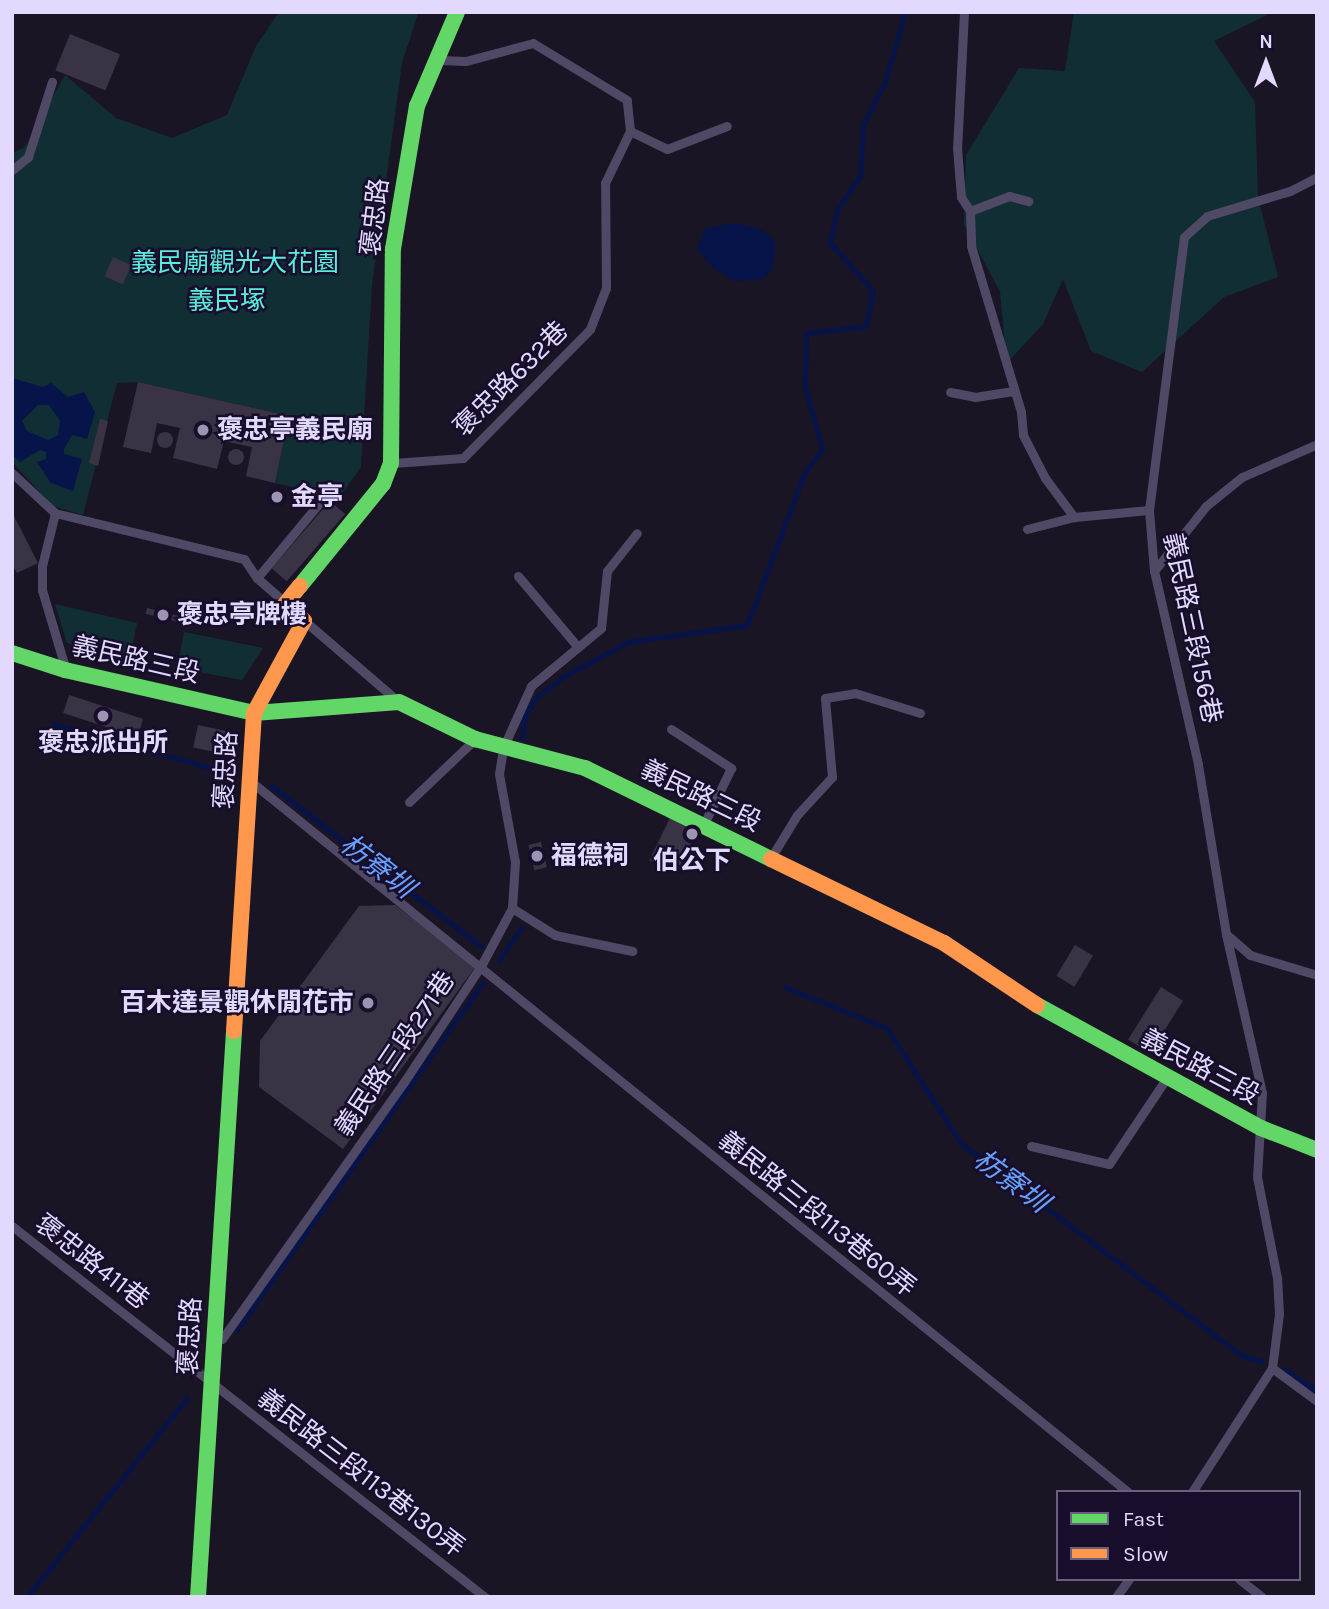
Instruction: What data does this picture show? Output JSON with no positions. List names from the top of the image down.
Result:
{
  "streets": {
    "street": ["褒忠路", "義民路三段"],
    "lane": [
      "褒忠路632巷",
      "義民路三段156巷",
      "義民路三段271巷",
      "義民路三段113巷60弄",
      "褒忠路411巷",
      "義民路三段113巷130弄"
    ]
  },
  "crossings": [
    ["褒忠路", "褒忠路632巷"],
    ["褒忠路", "義民路三段"],
    ["褒忠路", "義民路三段271巷"],
    ["褒忠路", "義民路三段113巷60弄"],
    ["褒忠路", "褒忠路411巷"],
    ["褒忠路", "義民路三段113巷130弄"],
    ["義民路三段156巷", "義民路三段"],
    ["義民路三段", "義民路三段271巷"],
    ["義民路三段271巷", "義民路三段113巷60弄"],
    ["褒忠路411巷", "義民路三段113巷130弄"]
  ],
  "water": ["枋寮圳"],
  "parks": ["義民廟觀光大花園", "義民塚"],
  "places": [
    "褒忠亭義民廟",
    "金亭",
    "褒忠亭牌樓",
    "褒忠派出所",
    "伯公下",
    "福德祠",
    "百木達景觀休閒花市"
  ],
  "legend": ["Fast", "Slow"],
  "north": "top"
}
